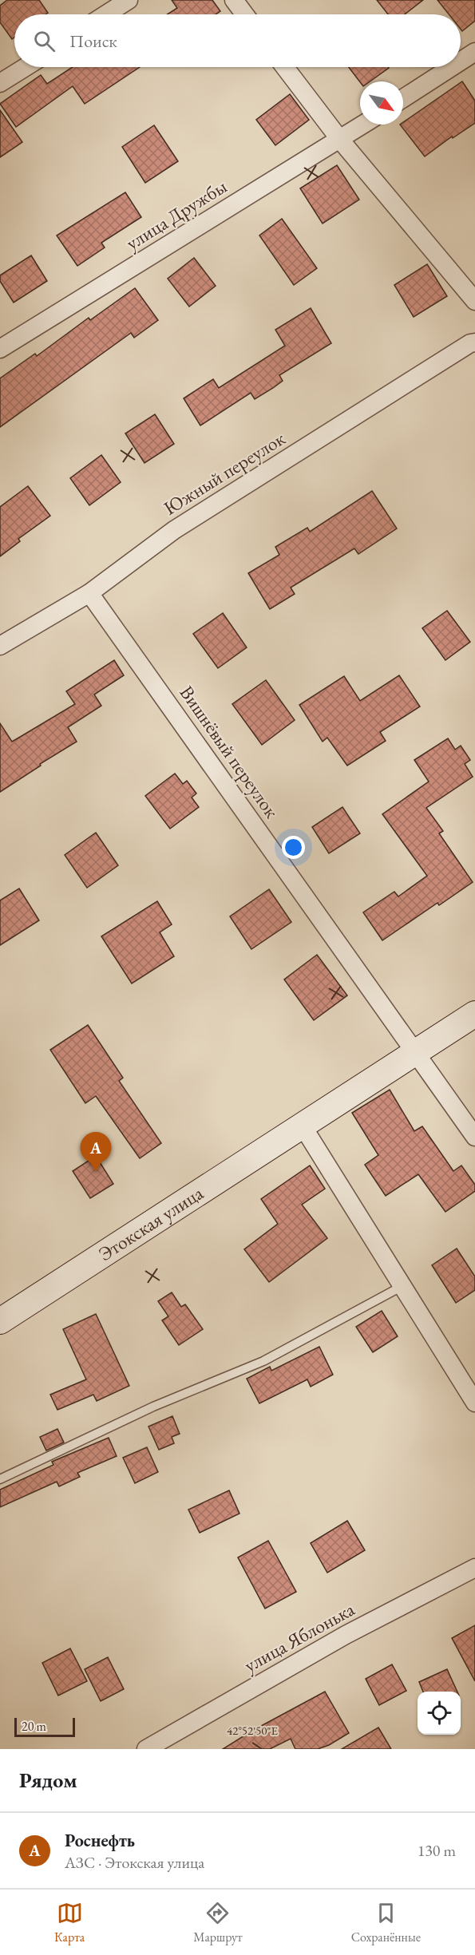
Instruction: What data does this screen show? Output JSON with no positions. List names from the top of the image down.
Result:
{
  "streets": {
    "main road": ["Этокская улица"],
    "street": [
      "улица Дружбы",
      "Южный переулок",
      "Вишнёвый переулок",
      "улица Яблонька"
    ]
  },
  "crossings": [
    ["Южный переулок", "Вишнёвый переулок"],
    ["Вишнёвый переулок", "Этокская улица"]
  ],
  "scale_bar": "20 m",
  "north": "bottom right",
  "page": {
    "search": "Поиск",
    "pins": "A",
    "scale": "20 m",
    "heading": "Рядом",
    "list": [
      {
        "mark": "A",
        "name": "Роснефть",
        "note": "АЗС · Этокская улица",
        "value": "130 m"
      }
    ],
    "nav": ["Карта", "Маршрут", "Сохранённые"]
  },
  "coordinates": ["42°52'50\"E"]
}
